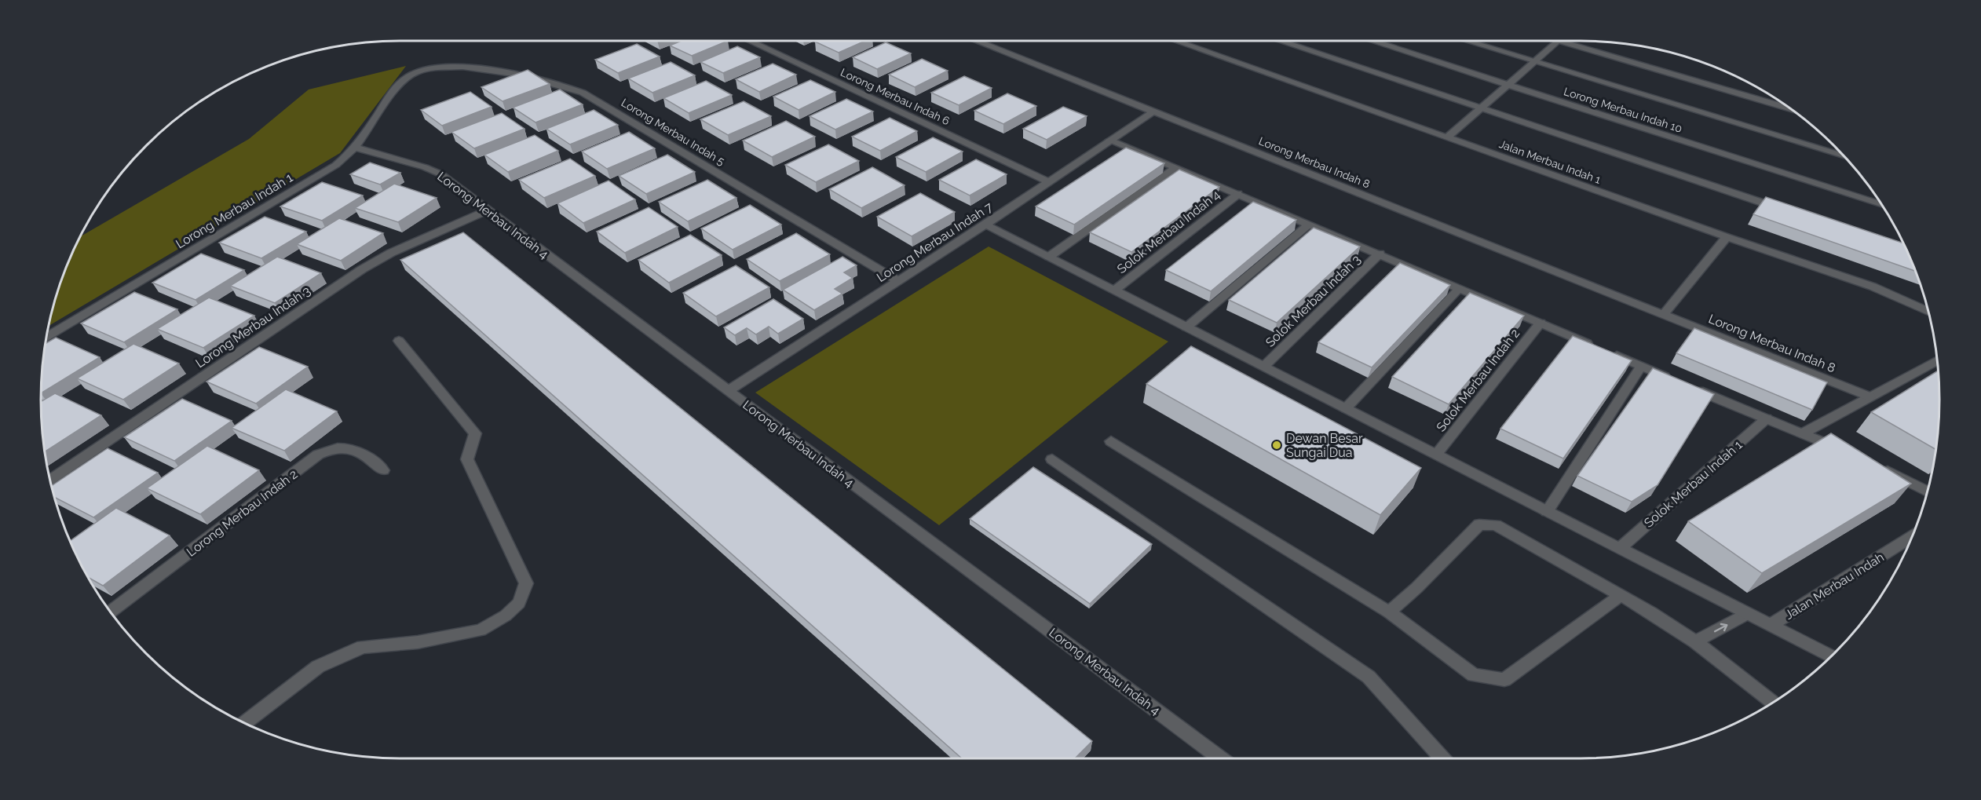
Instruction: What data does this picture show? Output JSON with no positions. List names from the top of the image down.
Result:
{
  "streets": {
    "street": [
      "Lorong Merbau Indah 6",
      "Lorong Merbau Indah 10",
      "Lorong Merbau Indah 5",
      "Jalan Merbau Indah 1",
      "Lorong Merbau Indah 8",
      "Lorong Merbau Indah 1",
      "Lorong Merbau Indah 4",
      "Solok Merbau Indah 4",
      "Lorong Merbau Indah 7",
      "Solok Merbau Indah 3",
      "Lorong Merbau Indah 3",
      "Solok Merbau Indah 2",
      "Solok Merbau Indah 1",
      "Lorong Merbau Indah 2",
      "Jalan Merbau Indah"
    ]
  },
  "crossings": [
    ["Lorong Merbau Indah 6", "Lorong Merbau Indah 7"],
    ["Lorong Merbau Indah 5", "Lorong Merbau Indah 1"],
    ["Lorong Merbau Indah 5", "Lorong Merbau Indah 7"],
    ["Lorong Merbau Indah 8", "Lorong Merbau Indah 7"],
    ["Lorong Merbau Indah 1", "Lorong Merbau Indah 4"],
    ["Lorong Merbau Indah 4", "Lorong Merbau Indah 7"],
    ["Lorong Merbau Indah 4", "Lorong Merbau Indah 3"]
  ],
  "places": ["Dewan Besar Sungai Dua"]
}
